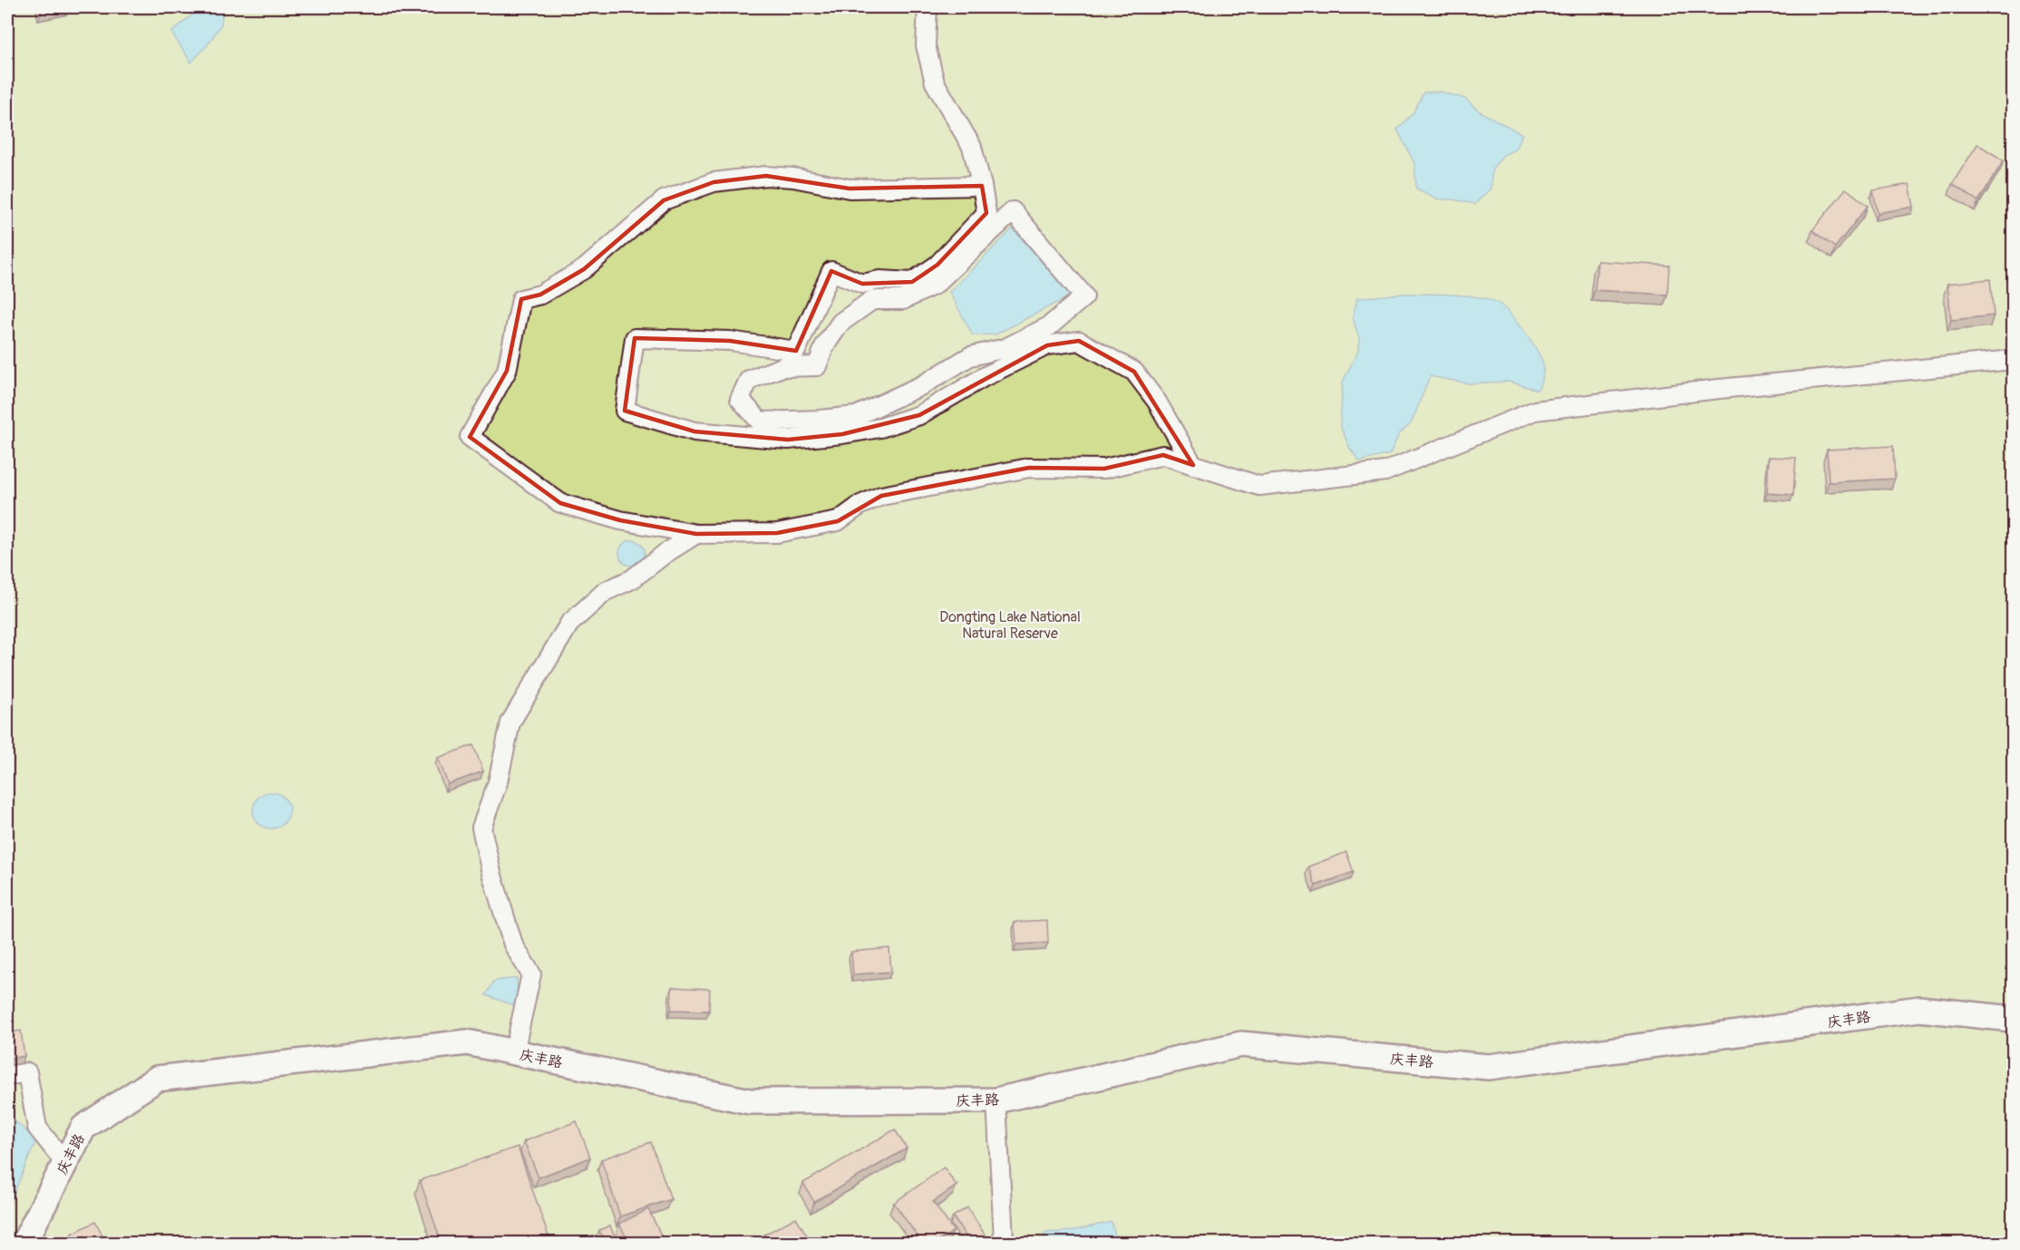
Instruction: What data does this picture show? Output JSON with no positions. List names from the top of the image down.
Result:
{
  "streets": {
    "street": ["庆丰路"]
  },
  "parks": ["Dongting Lake National Natural Reserve"]
}
